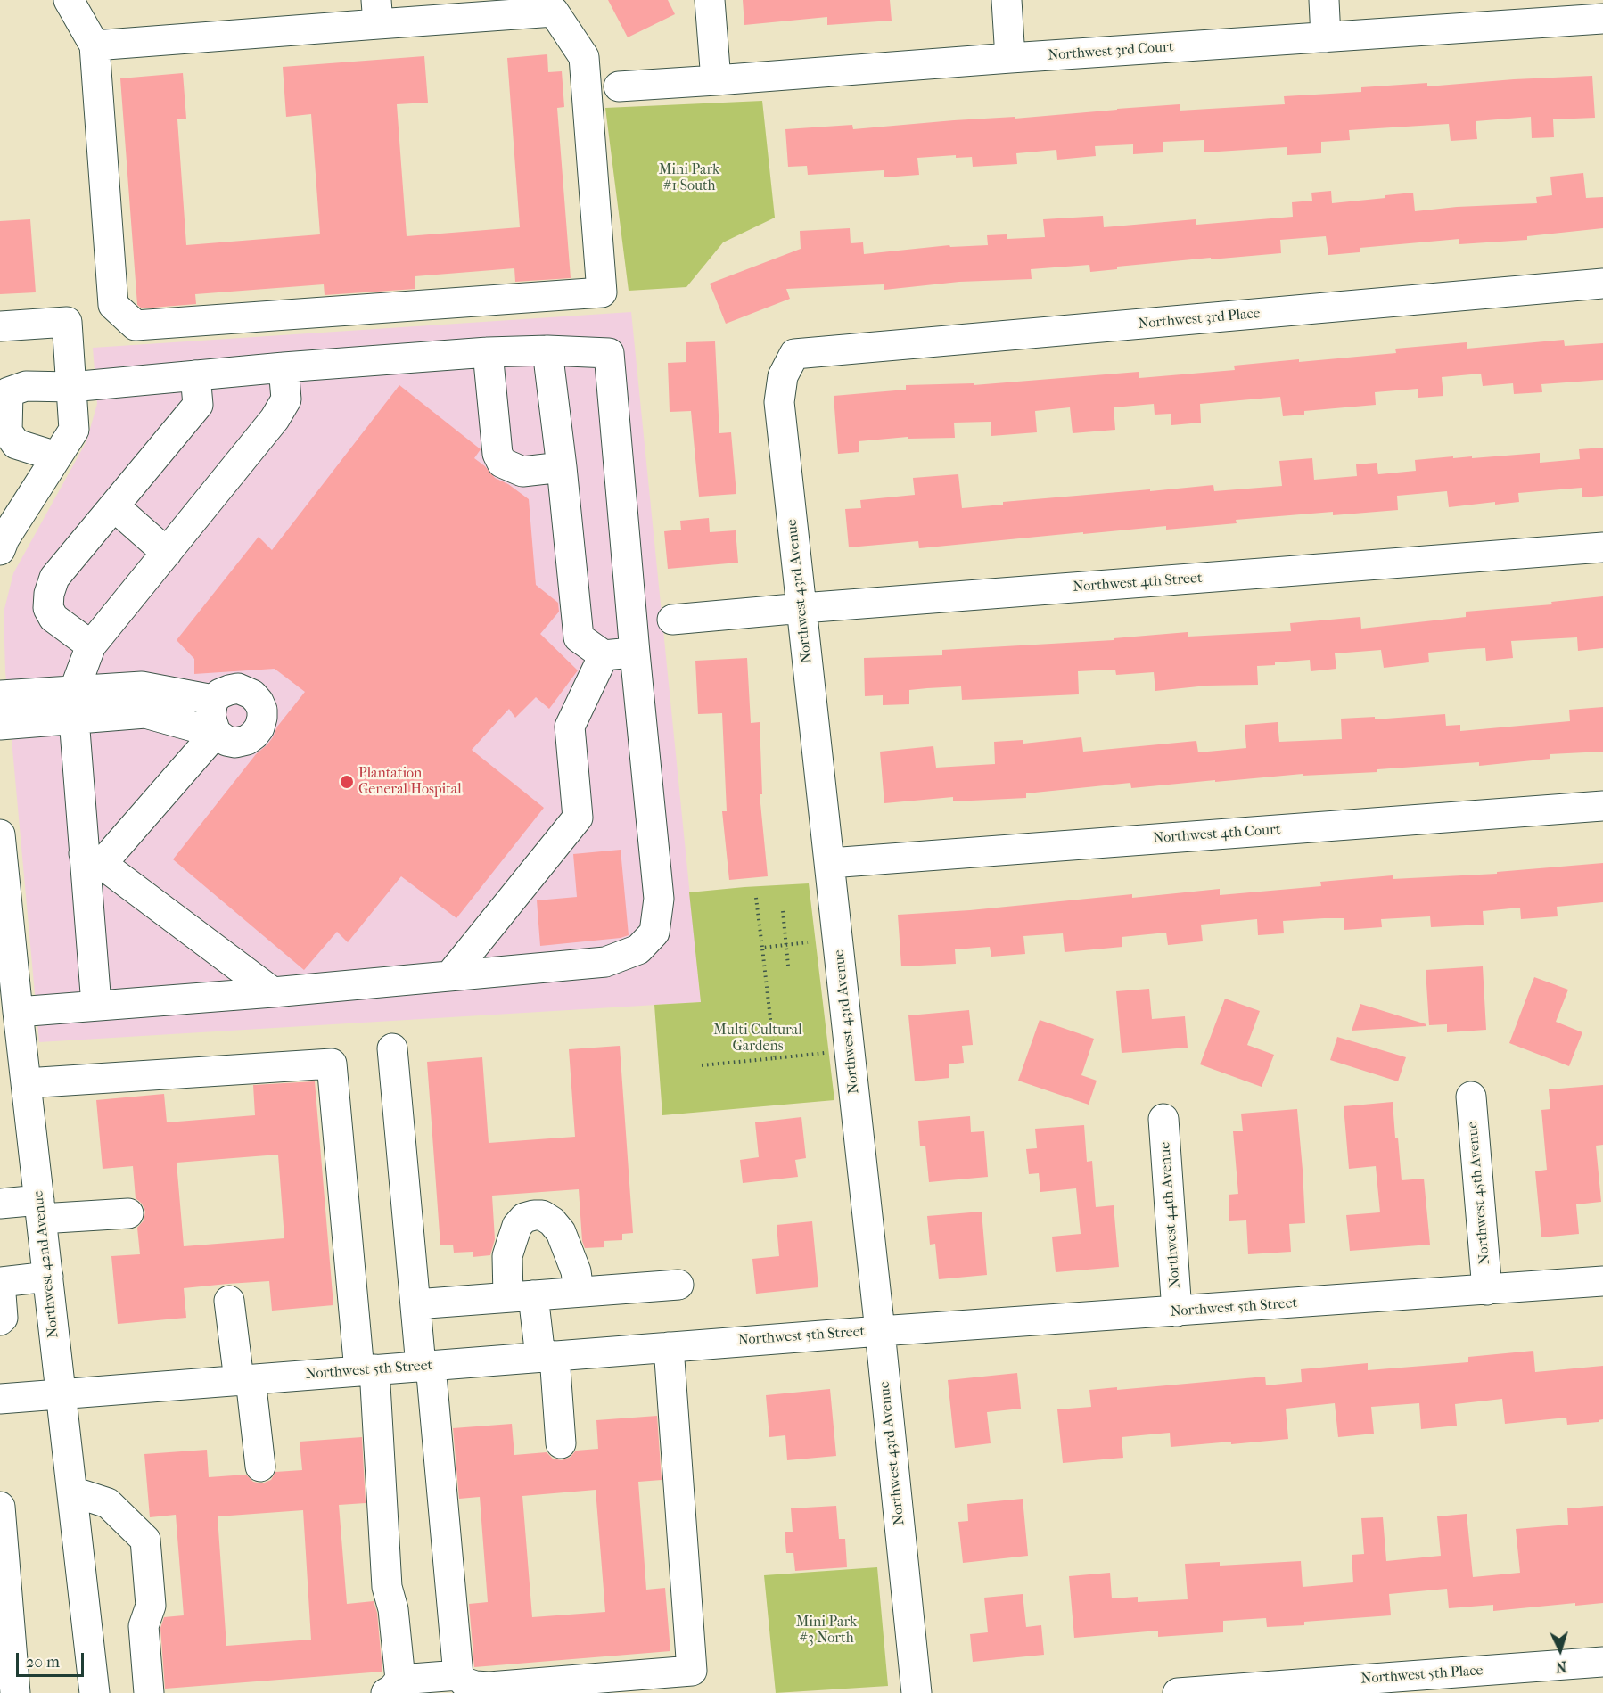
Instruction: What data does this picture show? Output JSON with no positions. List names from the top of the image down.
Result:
{
  "streets": {
    "street": [
      "Northwest 3rd Court",
      "Northwest 3rd Place",
      "Northwest 4th Street",
      "Northwest 43rd Avenue",
      "Northwest 4th Court",
      "Northwest 45th Avenue",
      "Northwest 44th Avenue",
      "Northwest 42nd Avenue",
      "Northwest 5th Street",
      "Northwest 5th Place"
    ]
  },
  "crossings": [
    ["Northwest 3rd Place", "Northwest 43rd Avenue"],
    ["Northwest 4th Street", "Northwest 43rd Avenue"],
    ["Northwest 43rd Avenue", "Northwest 4th Court"],
    ["Northwest 43rd Avenue", "Northwest 5th Street"],
    ["Northwest 45th Avenue", "Northwest 5th Street"],
    ["Northwest 44th Avenue", "Northwest 5th Street"],
    ["Northwest 42nd Avenue", "Northwest 5th Street"]
  ],
  "parks": ["Mini Park #1 South", "Multi Cultural Gardens", "Mini Park #3 North"],
  "places": ["Plantation General Hospital"],
  "scale_bar": "20 m",
  "north": "bottom"
}
